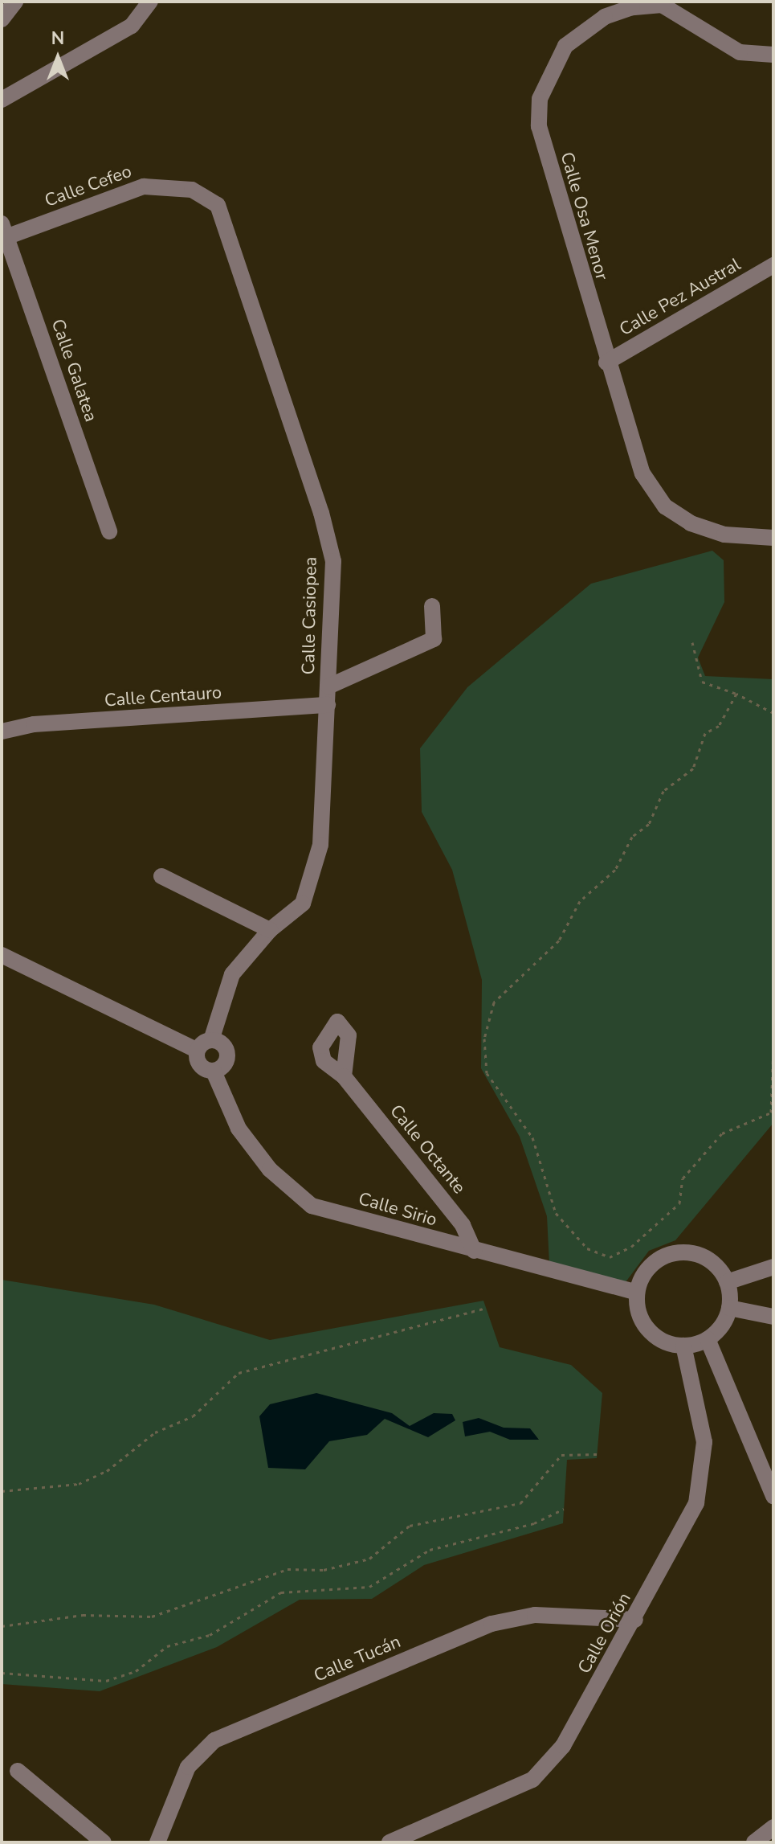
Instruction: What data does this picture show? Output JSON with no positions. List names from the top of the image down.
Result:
{
  "streets": {
    "street": [
      "Calle Cefeo",
      "Calle Osa Menor",
      "Calle Pez Austral",
      "Calle Galatea",
      "Calle Casiopea",
      "Calle Centauro",
      "Calle Octante",
      "Calle Sirio",
      "Calle Orión",
      "Calle Tucán"
    ]
  },
  "crossings": [
    ["Calle Cefeo", "Calle Galatea"],
    ["Calle Cefeo", "Calle Casiopea"],
    ["Calle Osa Menor", "Calle Pez Austral"],
    ["Calle Casiopea", "Calle Centauro"],
    ["Calle Casiopea", "Calle Sirio"],
    ["Calle Octante", "Calle Sirio"],
    ["Calle Sirio", "Calle Orión"],
    ["Calle Orión", "Calle Tucán"]
  ],
  "north": "top"
}
